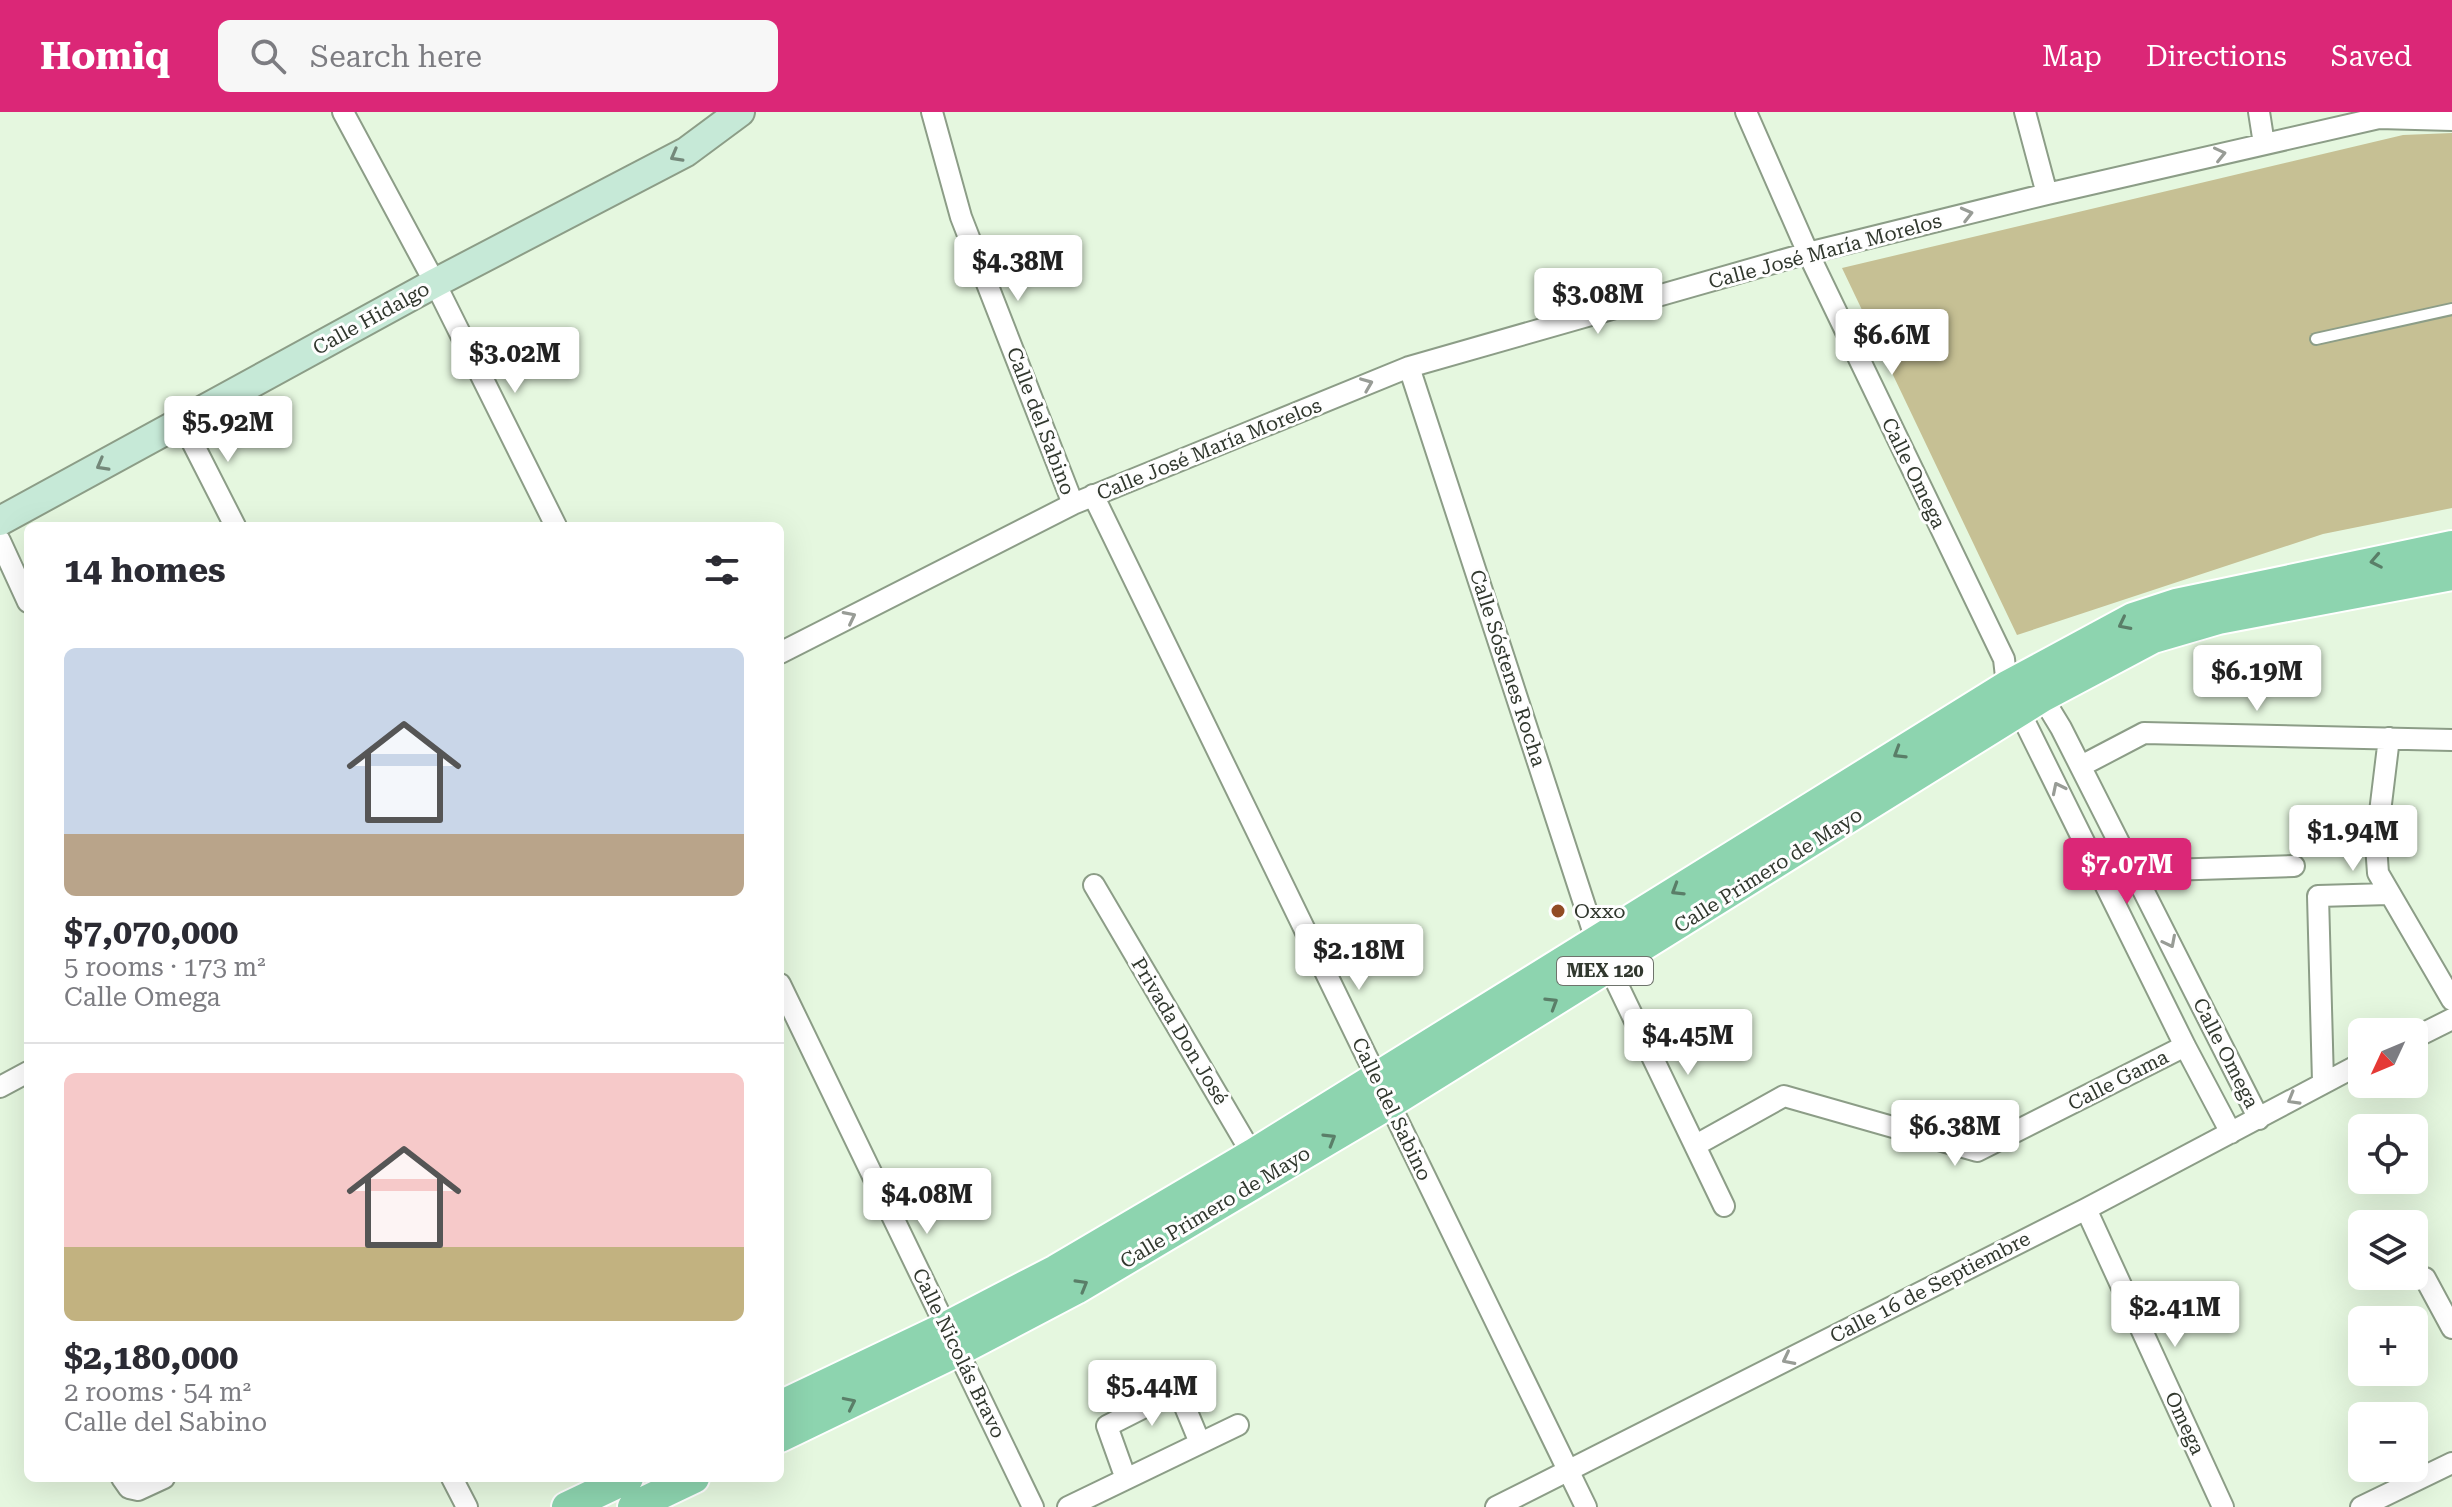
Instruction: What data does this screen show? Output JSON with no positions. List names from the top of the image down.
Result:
{
  "streets": {
    "main road": ["Calle Primero de Mayo", "MEX 120"],
    "street": [
      "Calle José María Morelos",
      "Calle Hidalgo",
      "Calle del Sabino",
      "Calle Omega",
      "Calle Sóstenes Rocha",
      "Privada Don José",
      "Calle Gama",
      "Calle 16 de Septiembre",
      "Calle Nicolás Bravo",
      "Omega"
    ]
  },
  "crossings": [
    ["Calle José María Morelos", "Calle del Sabino"],
    ["Calle José María Morelos", "Calle Omega"],
    ["Calle José María Morelos", "Calle Sóstenes Rocha"],
    ["Calle del Sabino", "Calle Primero de Mayo"],
    ["Calle del Sabino", "Calle 16 de Septiembre"],
    ["Calle Omega", "Calle Primero de Mayo"],
    ["Calle Omega", "Calle Gama"],
    ["Calle Omega", "Calle 16 de Septiembre"],
    ["Calle Sóstenes Rocha", "Calle Primero de Mayo"],
    ["Calle Sóstenes Rocha", "Calle Gama"],
    ["Calle Primero de Mayo", "Privada Don José"],
    ["Calle Primero de Mayo", "Calle Nicolás Bravo"],
    ["Calle 16 de Septiembre", "Omega"]
  ],
  "one_way": ["Calle José María Morelos", "Calle Hidalgo", "Calle 16 de Septiembre"],
  "places": ["Oxxo"],
  "north": "bottom left",
  "page": {
    "header": "Homiq",
    "search": "Search here",
    "nav": ["Map", "Directions", "Saved"],
    "price": [
      "$4.38M",
      "$3.08M",
      "$6.6M",
      "$3.02M",
      "$5.92M",
      "$6.19M",
      "$1.94M",
      "$7.07M",
      "$2.18M",
      "$4.45M",
      "$6.38M",
      "$4.08M",
      "$2.41M",
      "$5.44M"
    ],
    "heading": "14 homes",
    "list": [
      {
        "name": "$7,070,000",
        "note": "5 rooms · 173 m² · Calle Omega"
      },
      {
        "name": "$2,180,000",
        "note": "2 rooms · 54 m² · Calle del Sabino"
      }
    ],
    "map_buttons": ["+", "−"]
  }
}
